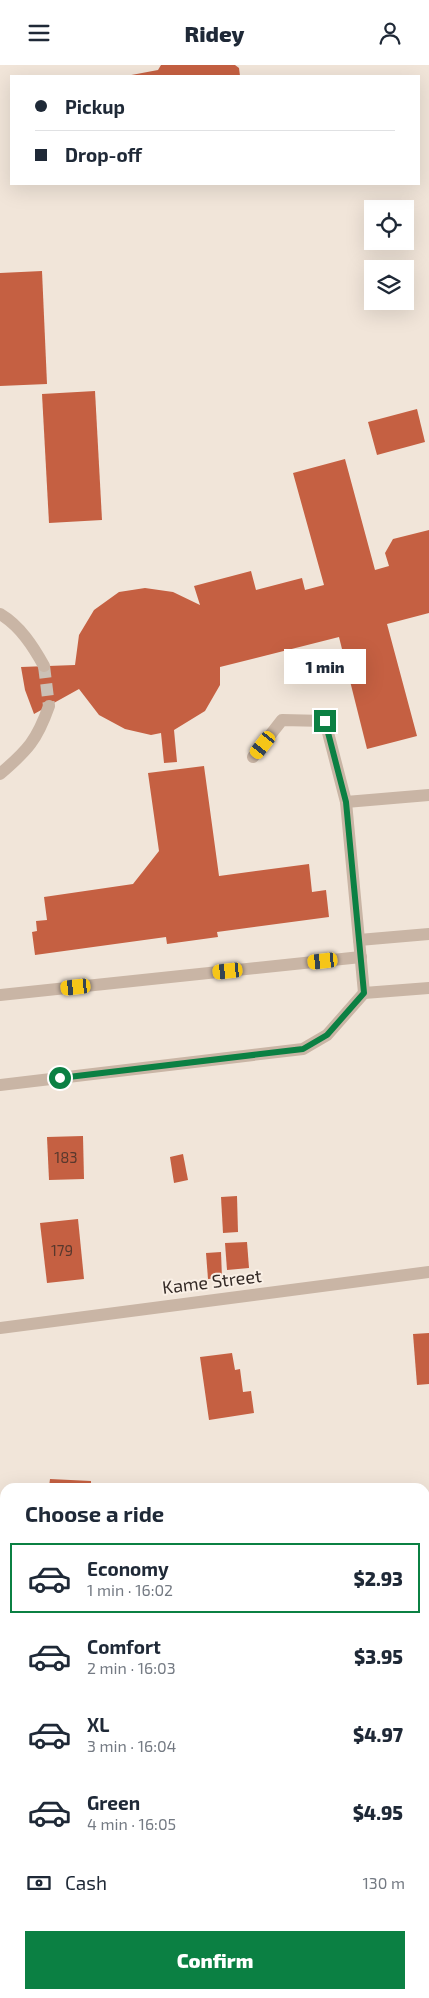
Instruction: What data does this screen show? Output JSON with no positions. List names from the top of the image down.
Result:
{
  "streets": {
    "street": ["Kame Street"]
  },
  "house_numbers": ["183", "179"],
  "page": {
    "header": "Ridey",
    "banner": ["Pickup", "Drop-off"],
    "bubble": "1 min",
    "heading": "Choose a ride",
    "list": [
      {
        "name": "Economy",
        "note": "1 min · 16:02",
        "value": "$2.93"
      },
      {
        "name": "Comfort",
        "note": "2 min · 16:03",
        "value": "$3.95"
      },
      {
        "name": "XL",
        "note": "3 min · 16:04",
        "value": "$4.97"
      },
      {
        "name": "Green",
        "note": "4 min · 16:05",
        "value": "$4.95"
      }
    ],
    "pay": ["Cash", "130 m"],
    "buttons": "Confirm"
  }
}
